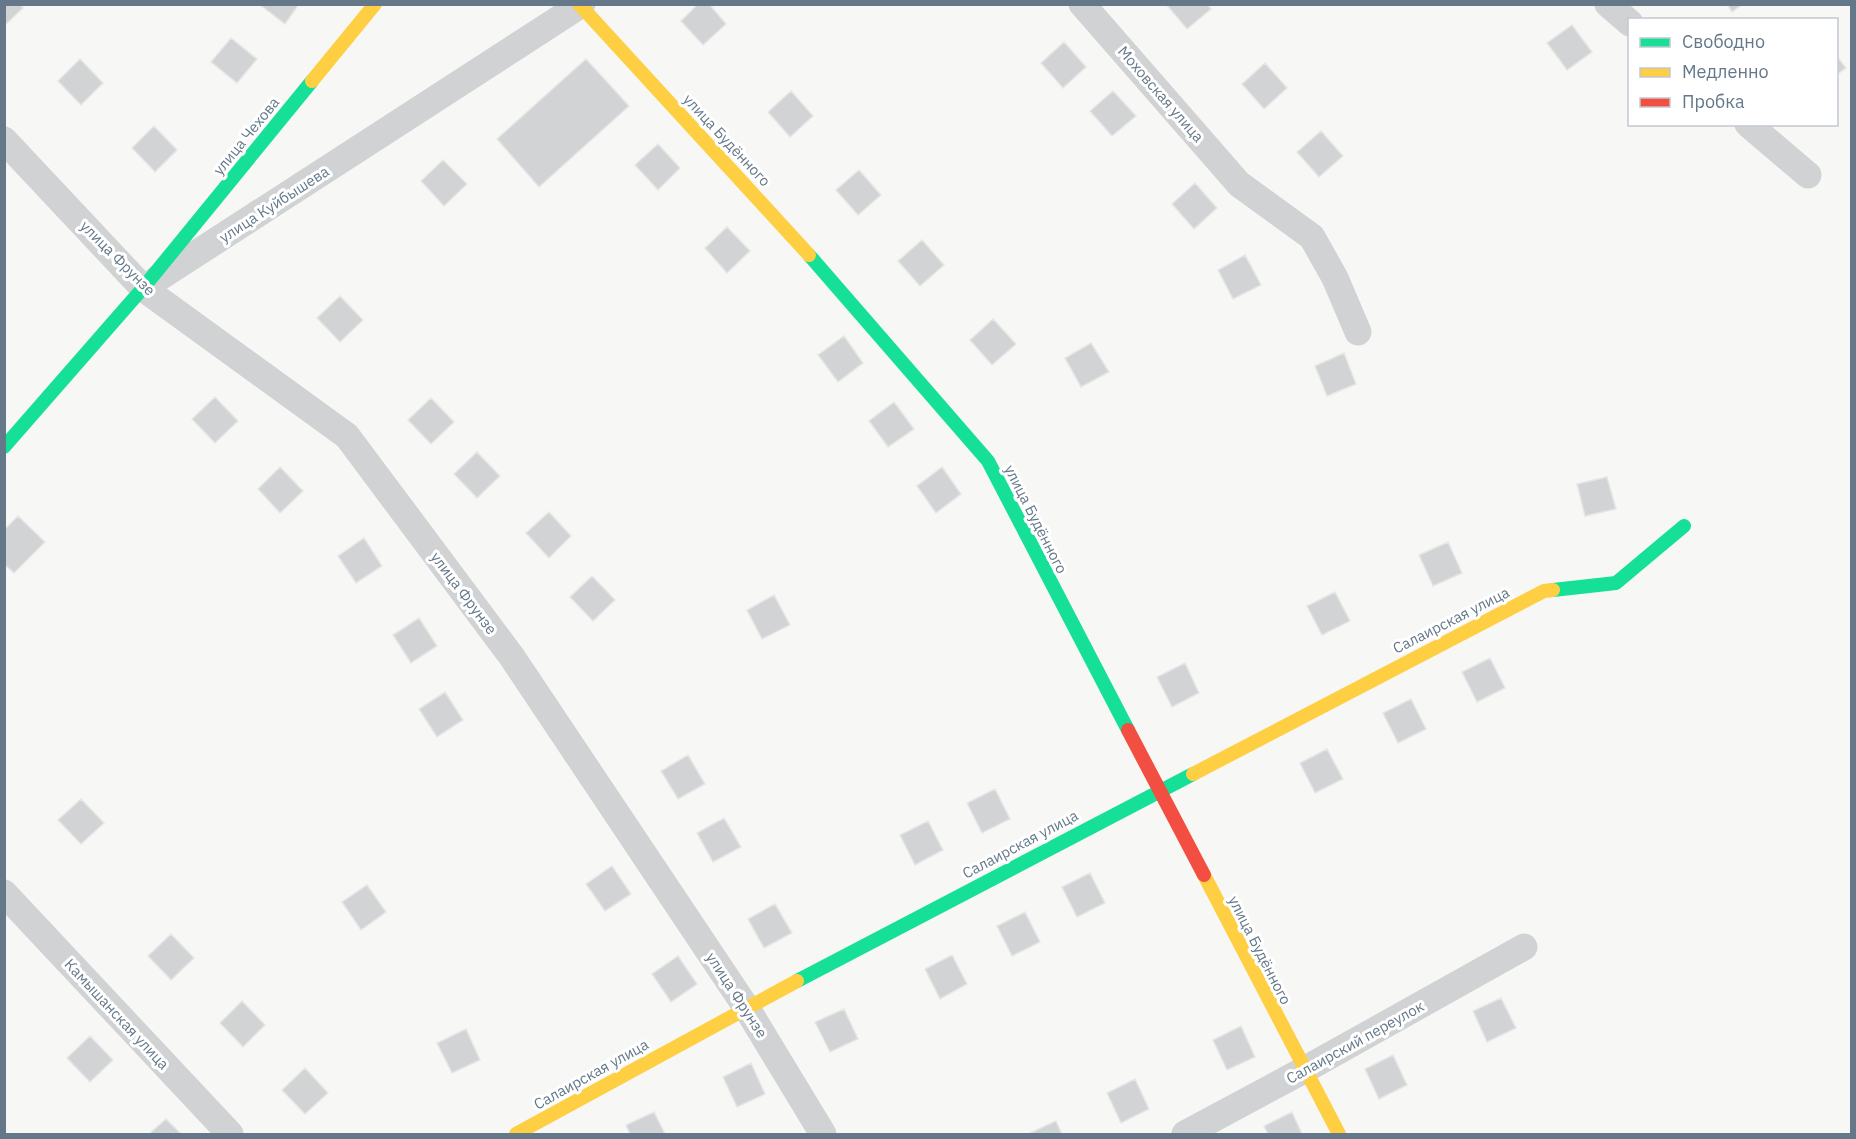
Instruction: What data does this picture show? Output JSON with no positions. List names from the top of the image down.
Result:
{
  "streets": {
    "street": [
      "Моховская улица",
      "улица Чехова",
      "улица Будённого",
      "улица Куйбышева",
      "улица Фрунзе",
      "Салаирская улица",
      "Камышанская улица",
      "Салаирский переулок"
    ]
  },
  "crossings": [
    ["улица Чехова", "улица Куйбышева"],
    ["улица Чехова", "улица Фрунзе"],
    ["улица Будённого", "улица Куйбышева"],
    ["улица Будённого", "Салаирская улица"],
    ["улица Будённого", "Салаирский переулок"],
    ["улица Куйбышева", "улица Фрунзе"],
    ["улица Фрунзе", "Салаирская улица"]
  ],
  "legend": ["Свободно", "Медленно", "Пробка"]
}
